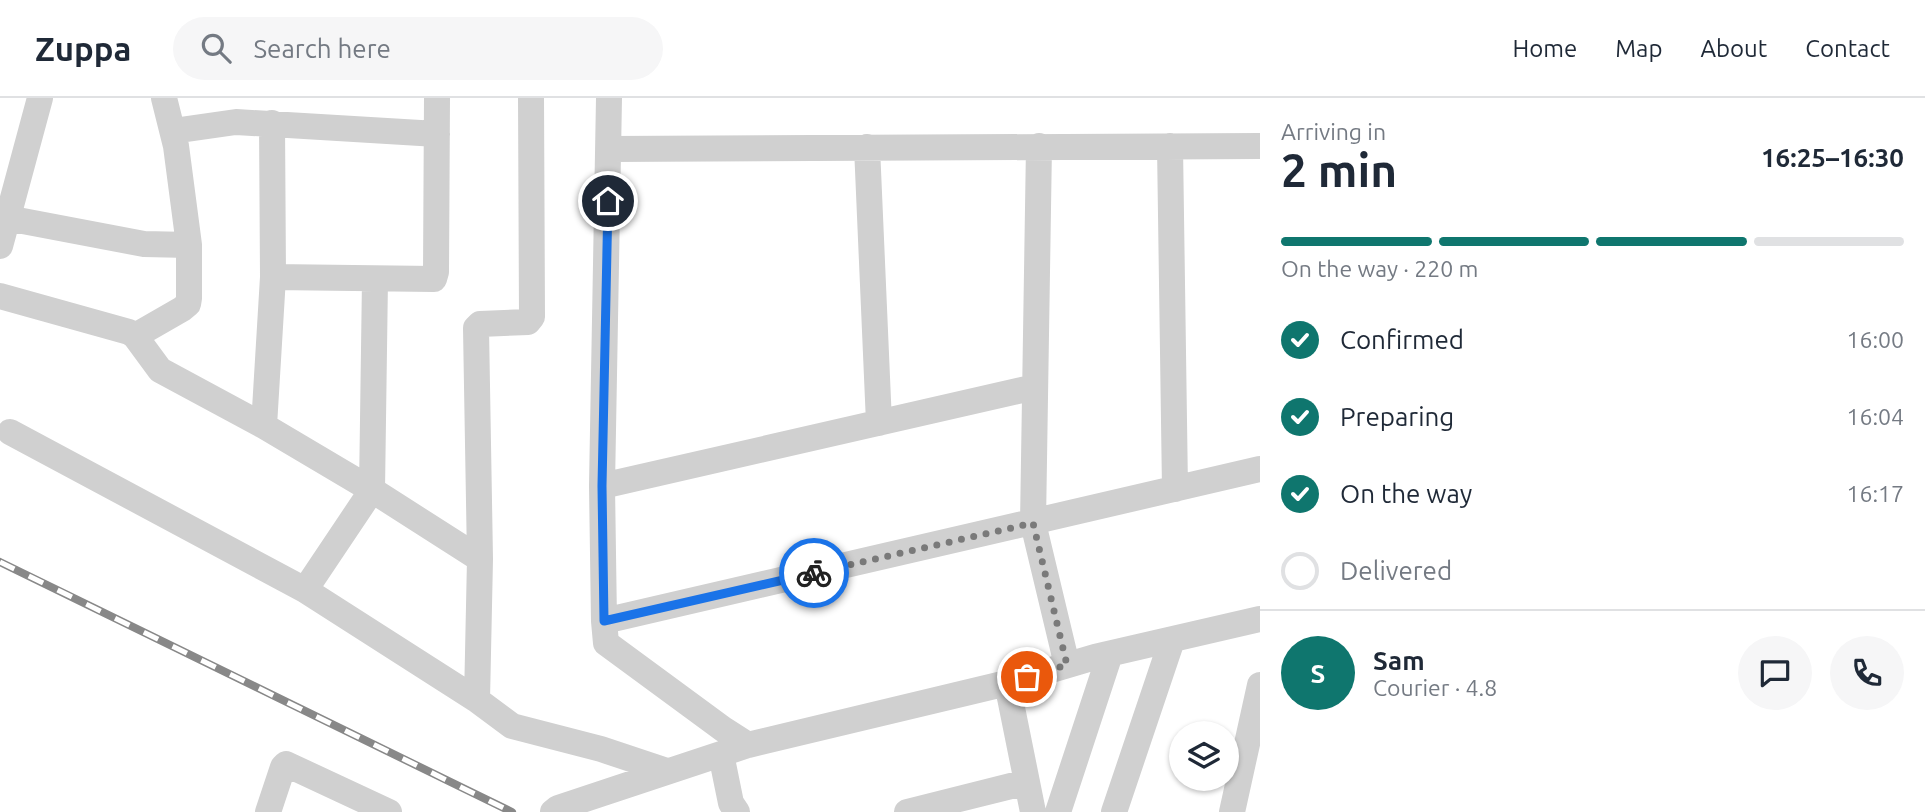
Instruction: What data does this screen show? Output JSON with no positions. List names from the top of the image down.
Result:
{
  "page": {
    "header": "Zuppa",
    "search": "Search here",
    "nav": [
      "Home",
      "Map",
      "About",
      "Contact"
    ],
    "heading": ["2 min", "Arriving in", "16:25–16:30"],
    "panel": ["Sam", "Courier · 4.8"],
    "bar": "On the way · 220 m",
    "list": [
      ["Confirmed", "16:00"],
      ["Preparing", "16:04"],
      ["On the way", "16:17"],
      "Delivered"
    ],
    "round": "S"
  }
}
